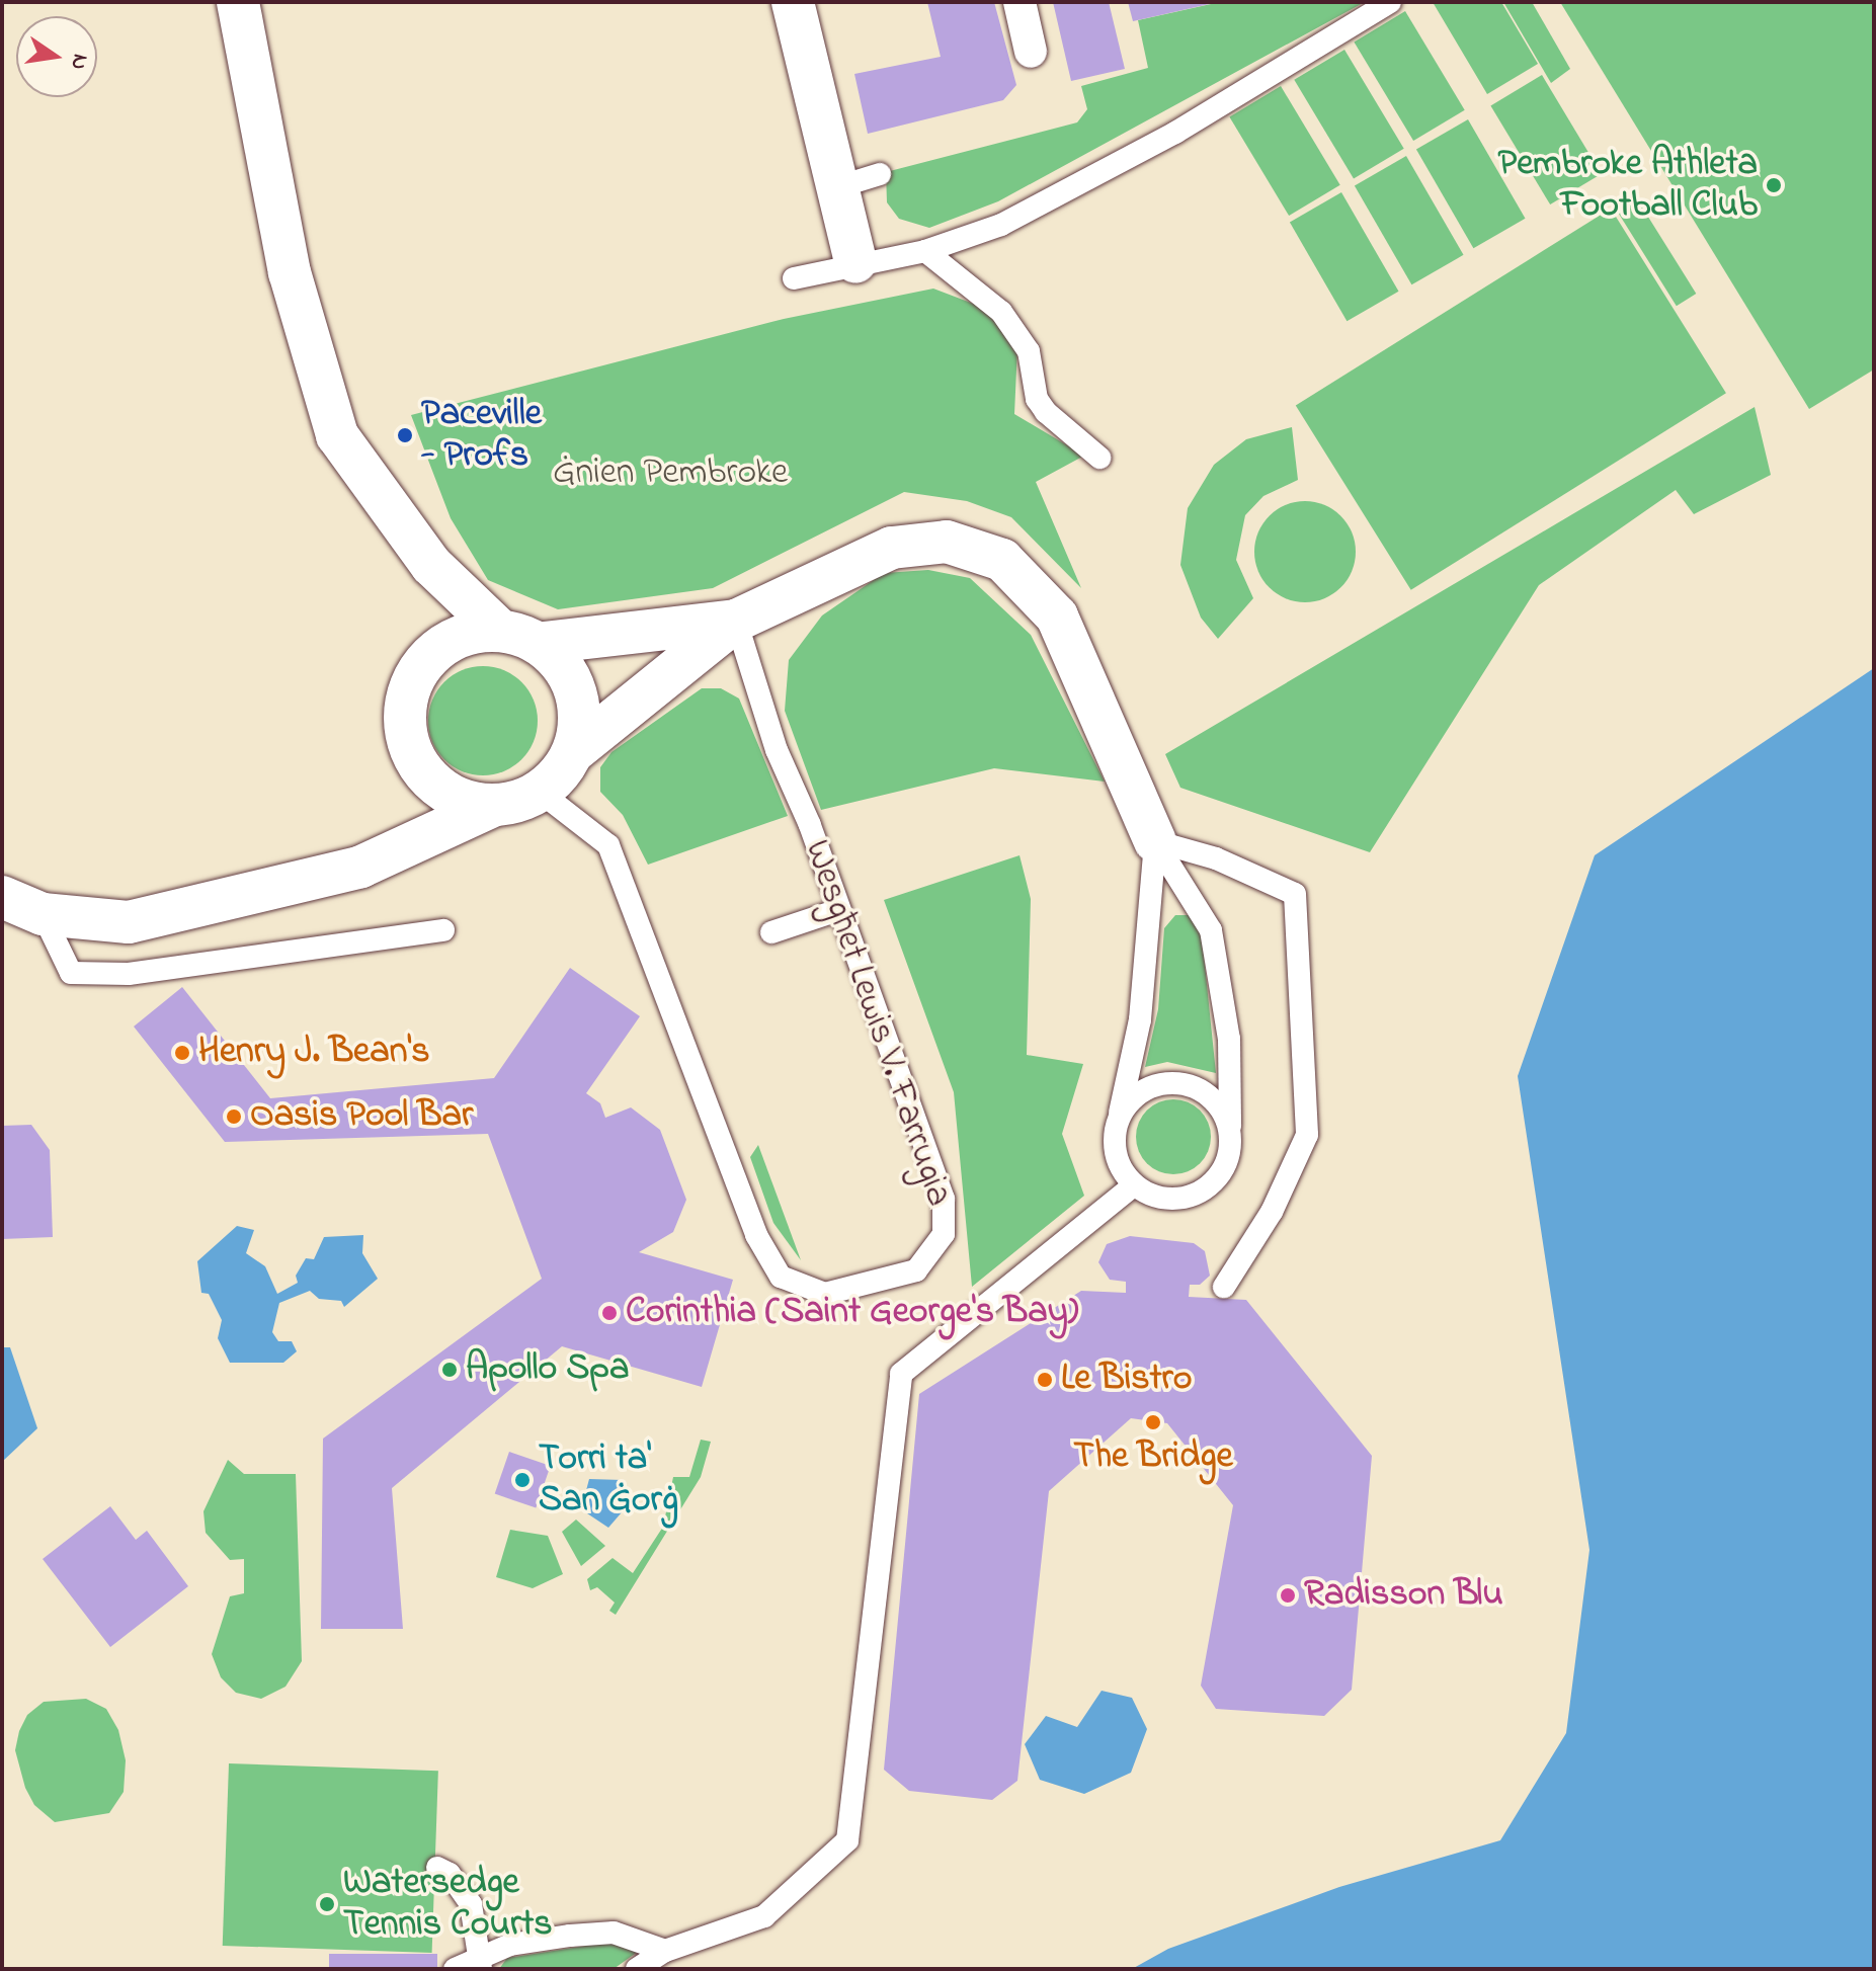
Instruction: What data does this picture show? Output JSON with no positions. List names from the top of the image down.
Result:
{
  "streets": {
    "lane": ["Wesgħet Lewis V. Farrugia"]
  },
  "parks": ["Ġnien Pembroke"],
  "places": [
    "Pembroke Athleta Football Club",
    "Paceville - Profs",
    "Henry J. Bean's",
    "Oasis Pool Bar",
    "Corinthia (Saint George's Bay)",
    "Apollo Spa",
    "Le Bistro",
    "The Bridge",
    "Torri ta' San Ġorġ",
    "Radisson Blu",
    "Watersedge Tennis Courts"
  ],
  "north": "right"
}
